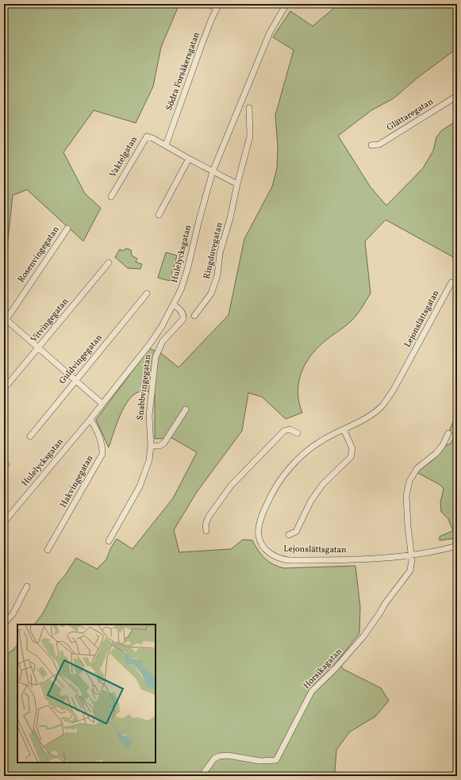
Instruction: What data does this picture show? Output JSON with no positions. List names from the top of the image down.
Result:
{
  "streets": {
    "street": [
      "Södra Forsåkersgatan",
      "Glättaregatan",
      "Vaktelgatan",
      "Ringduvegatan",
      "Hulelycksgatan",
      "Rosenvingegatan",
      "Lejonslättsgatan",
      "Vitvingegatan",
      "Guldvingegatan",
      "Snabbvingegatan",
      "Hakvingegatan",
      "Horsikagatan"
    ]
  },
  "crossings": [
    ["Södra Forsåkersgatan", "Vaktelgatan"],
    ["Vaktelgatan", "Ringduvegatan"],
    ["Vaktelgatan", "Hulelycksgatan"],
    ["Hulelycksgatan", "Snabbvingegatan"],
    ["Hulelycksgatan", "Hakvingegatan"],
    ["Lejonslättsgatan", "Horsikagatan"]
  ]
}
